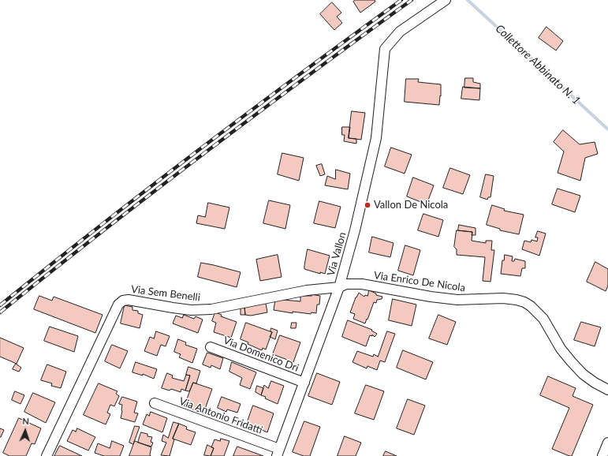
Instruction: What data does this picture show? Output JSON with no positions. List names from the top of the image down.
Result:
{
  "streets": {
    "street": [
      "Via Vallon",
      "Via Enrico De Nicola",
      "Via Sem Benelli",
      "Via Domenico Dri",
      "Via Antonio Fridatti"
    ]
  },
  "crossings": [
    ["Via Vallon", "Via Enrico De Nicola"],
    ["Via Vallon", "Via Sem Benelli"],
    ["Via Vallon", "Via Domenico Dri"],
    ["Via Vallon", "Via Antonio Fridatti"],
    ["Via Enrico De Nicola", "Via Sem Benelli"]
  ],
  "water": ["Collettore Abbinato N. 1"],
  "places": ["Vallon De Nicola"],
  "north": "top"
}
